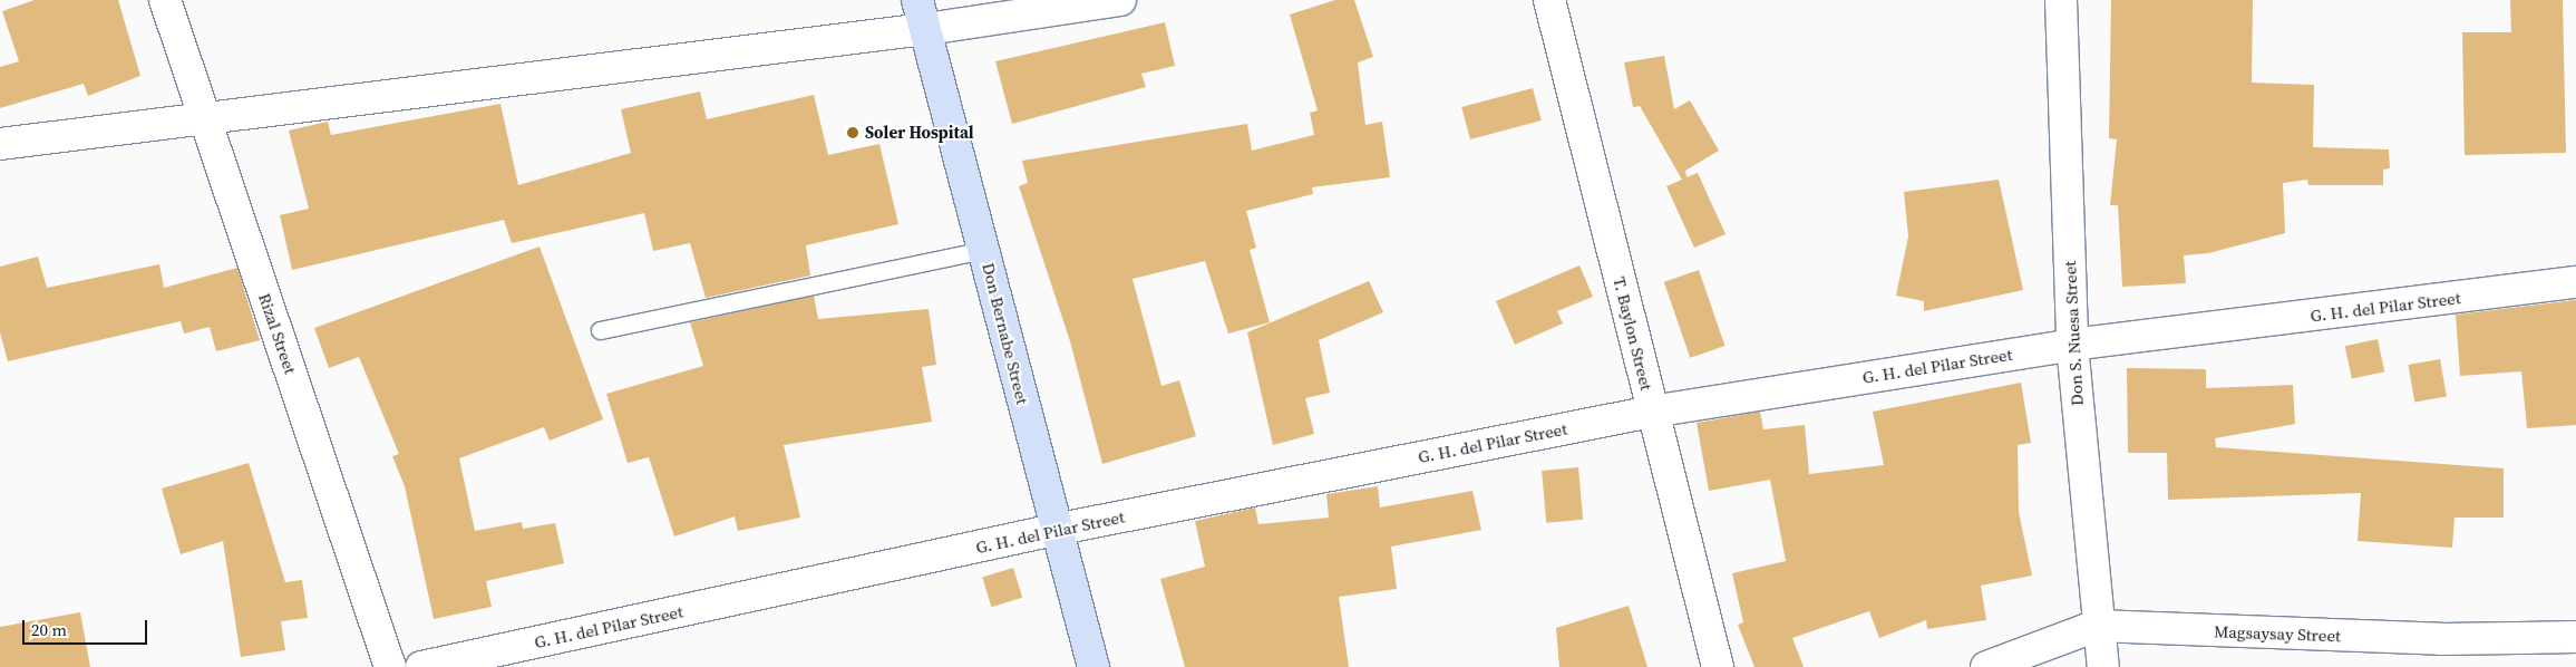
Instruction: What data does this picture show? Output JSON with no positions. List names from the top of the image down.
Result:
{
  "streets": {
    "main road": ["Don Bernabe Street"],
    "street": [
      "G. H. del Pilar Street",
      "Rizal Street",
      "T. Baylon Street",
      "Don S. Nuesa Street",
      "Magsaysay Street"
    ]
  },
  "crossings": [
    ["G. H. del Pilar Street", "Don Bernabe Street"],
    ["G. H. del Pilar Street", "T. Baylon Street"],
    ["G. H. del Pilar Street", "Don S. Nuesa Street"],
    ["Don S. Nuesa Street", "Magsaysay Street"]
  ],
  "places": ["Soler Hospital"],
  "scale_bar": "20 m"
}
